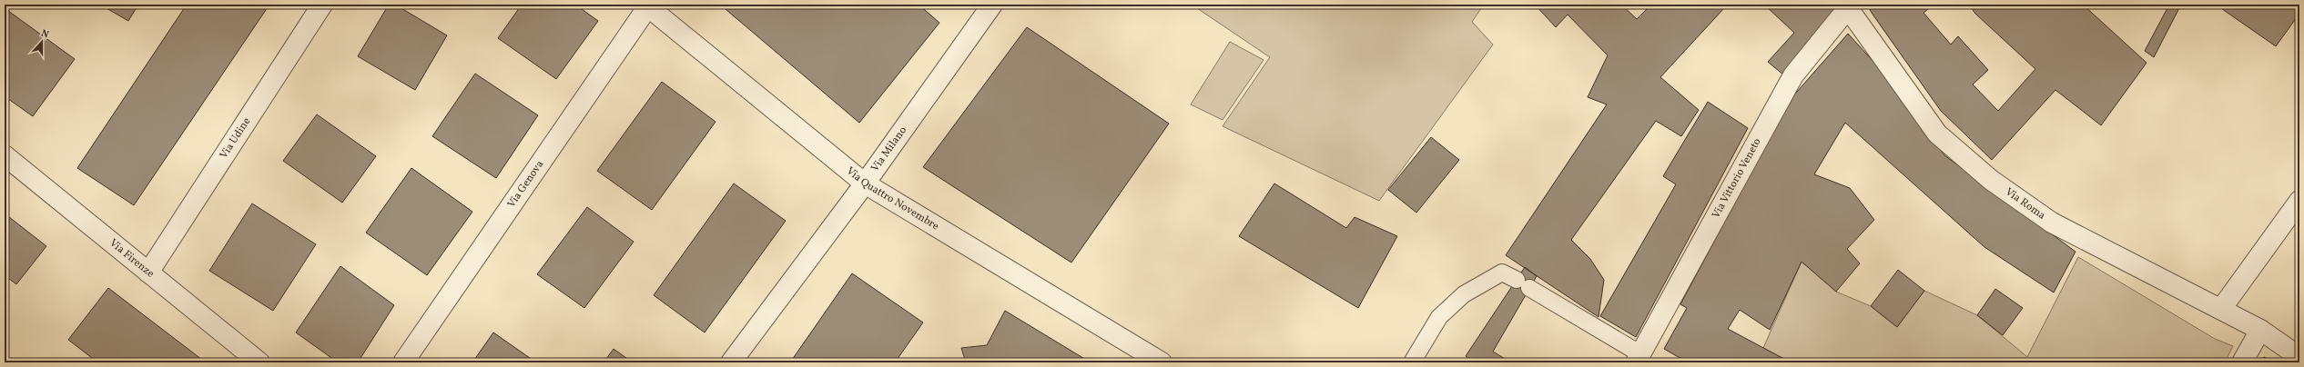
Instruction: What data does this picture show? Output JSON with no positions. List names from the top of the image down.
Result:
{
  "streets": {
    "street": [
      "Via Udine",
      "Via Milano",
      "Via Vittorio Veneto",
      "Via Genova",
      "Via Quattro Novembre",
      "Via Roma",
      "Via Firenze"
    ]
  },
  "crossings": [
    ["Via Udine", "Via Firenze"],
    ["Via Milano", "Via Quattro Novembre"],
    ["Via Vittorio Veneto", "Via Roma"],
    ["Via Genova", "Via Quattro Novembre"]
  ],
  "north": "top"
}
